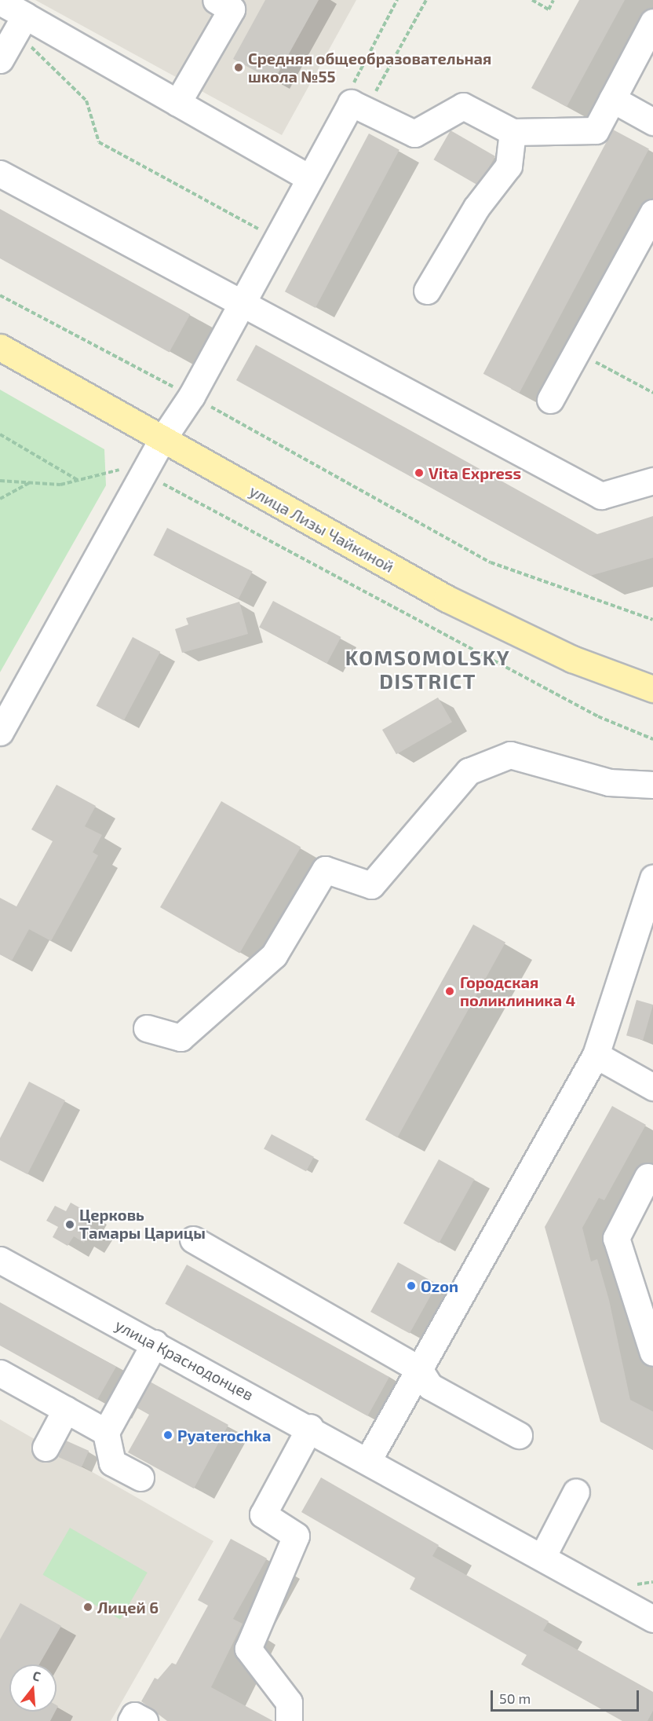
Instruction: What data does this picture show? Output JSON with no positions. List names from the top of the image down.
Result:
{
  "streets": {
    "main road": ["улица Лизы Чайкиной"],
    "street": ["улица Краснодонцев"]
  },
  "districts": ["KOMSOMOLSKY DISTRICT"],
  "places": [
    "Средняя общеобразовательная школа №55",
    "Vita Express",
    "Городская поликлиника 4",
    "Церковь Тамары Царицы",
    "Ozon",
    "Pyaterochka",
    "Лицей 6"
  ],
  "scale_bar": "50 m",
  "north": "top"
}
